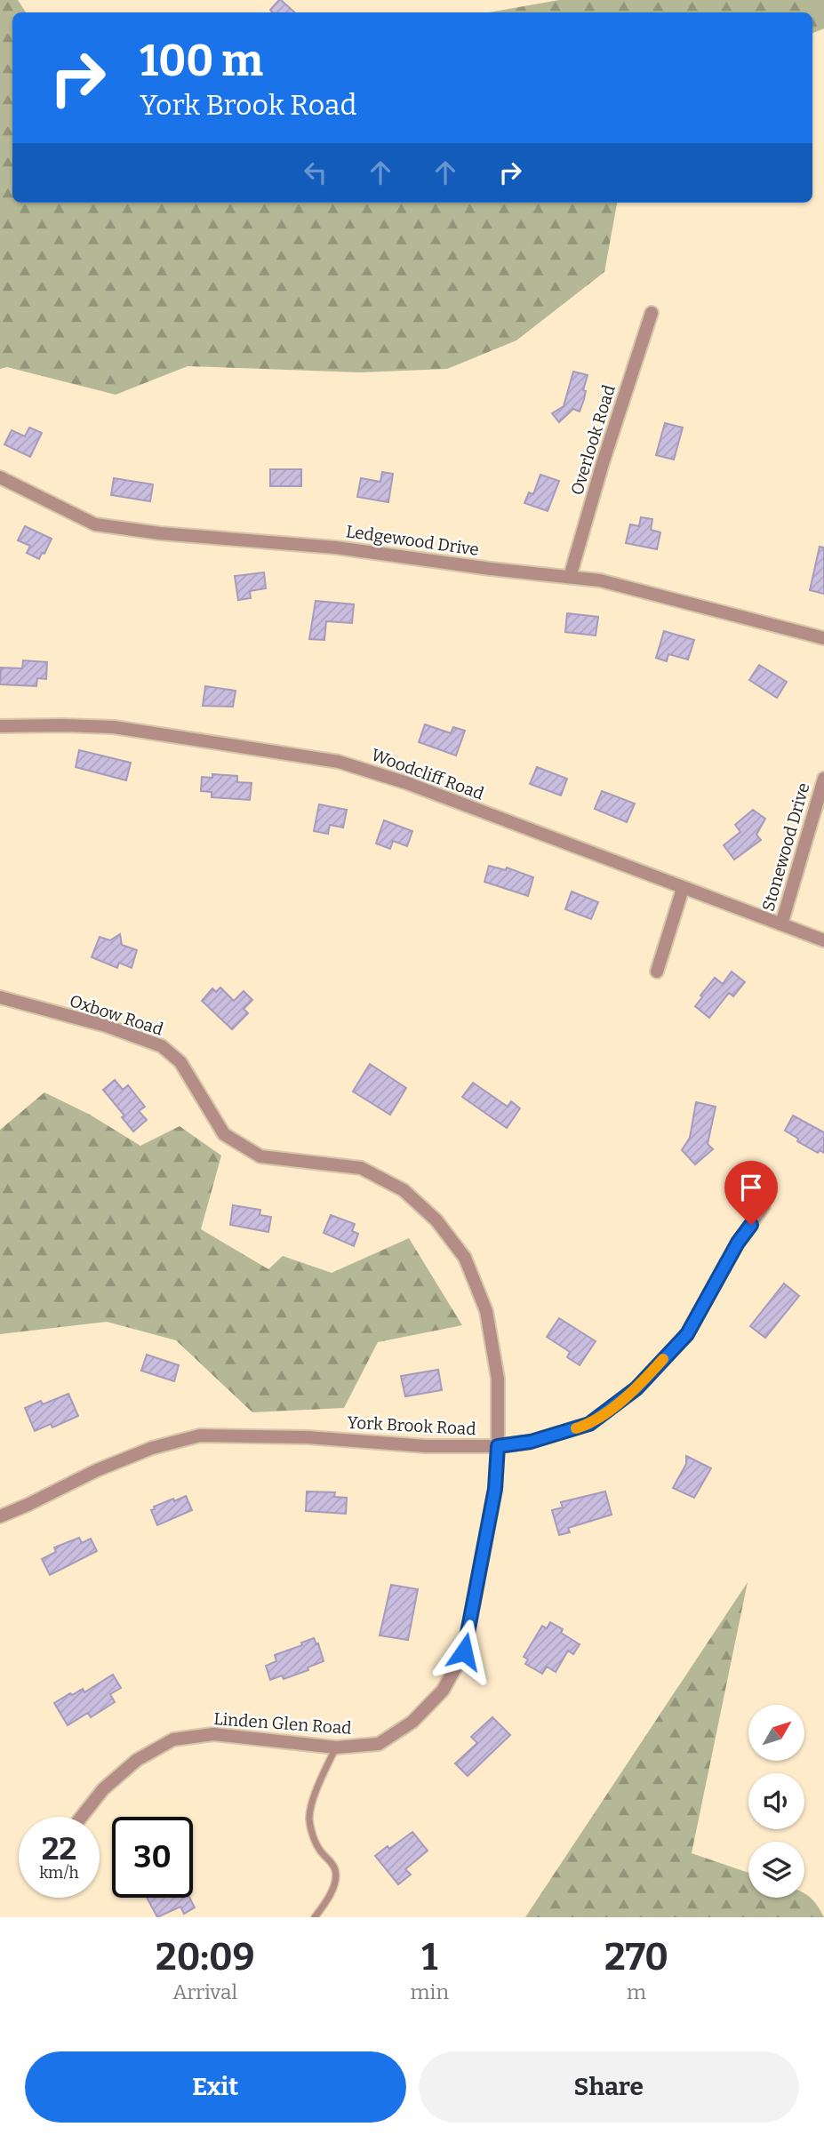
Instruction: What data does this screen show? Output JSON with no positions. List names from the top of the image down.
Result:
{
  "streets": {
    "street": [
      "Overlook Road",
      "Ledgewood Drive",
      "Woodcliff Road",
      "Stonewood Drive",
      "Oxbow Road",
      "York Brook Road",
      "Linden Glen Road"
    ]
  },
  "crossings": [
    ["Overlook Road", "Ledgewood Drive"],
    ["Woodcliff Road", "Stonewood Drive"],
    ["Oxbow Road", "York Brook Road"],
    ["Oxbow Road", "Linden Glen Road"],
    ["York Brook Road", "Linden Glen Road"]
  ],
  "north": "top right",
  "page": {
    "turn": ["100 m", "York Brook Road"],
    "speed": "22 km/h",
    "limit": "30",
    "eta": [
      "20:09",
      "Arrival",
      "1",
      "min",
      "270",
      "m"
    ],
    "buttons": ["Exit", "Share"]
  }
}
